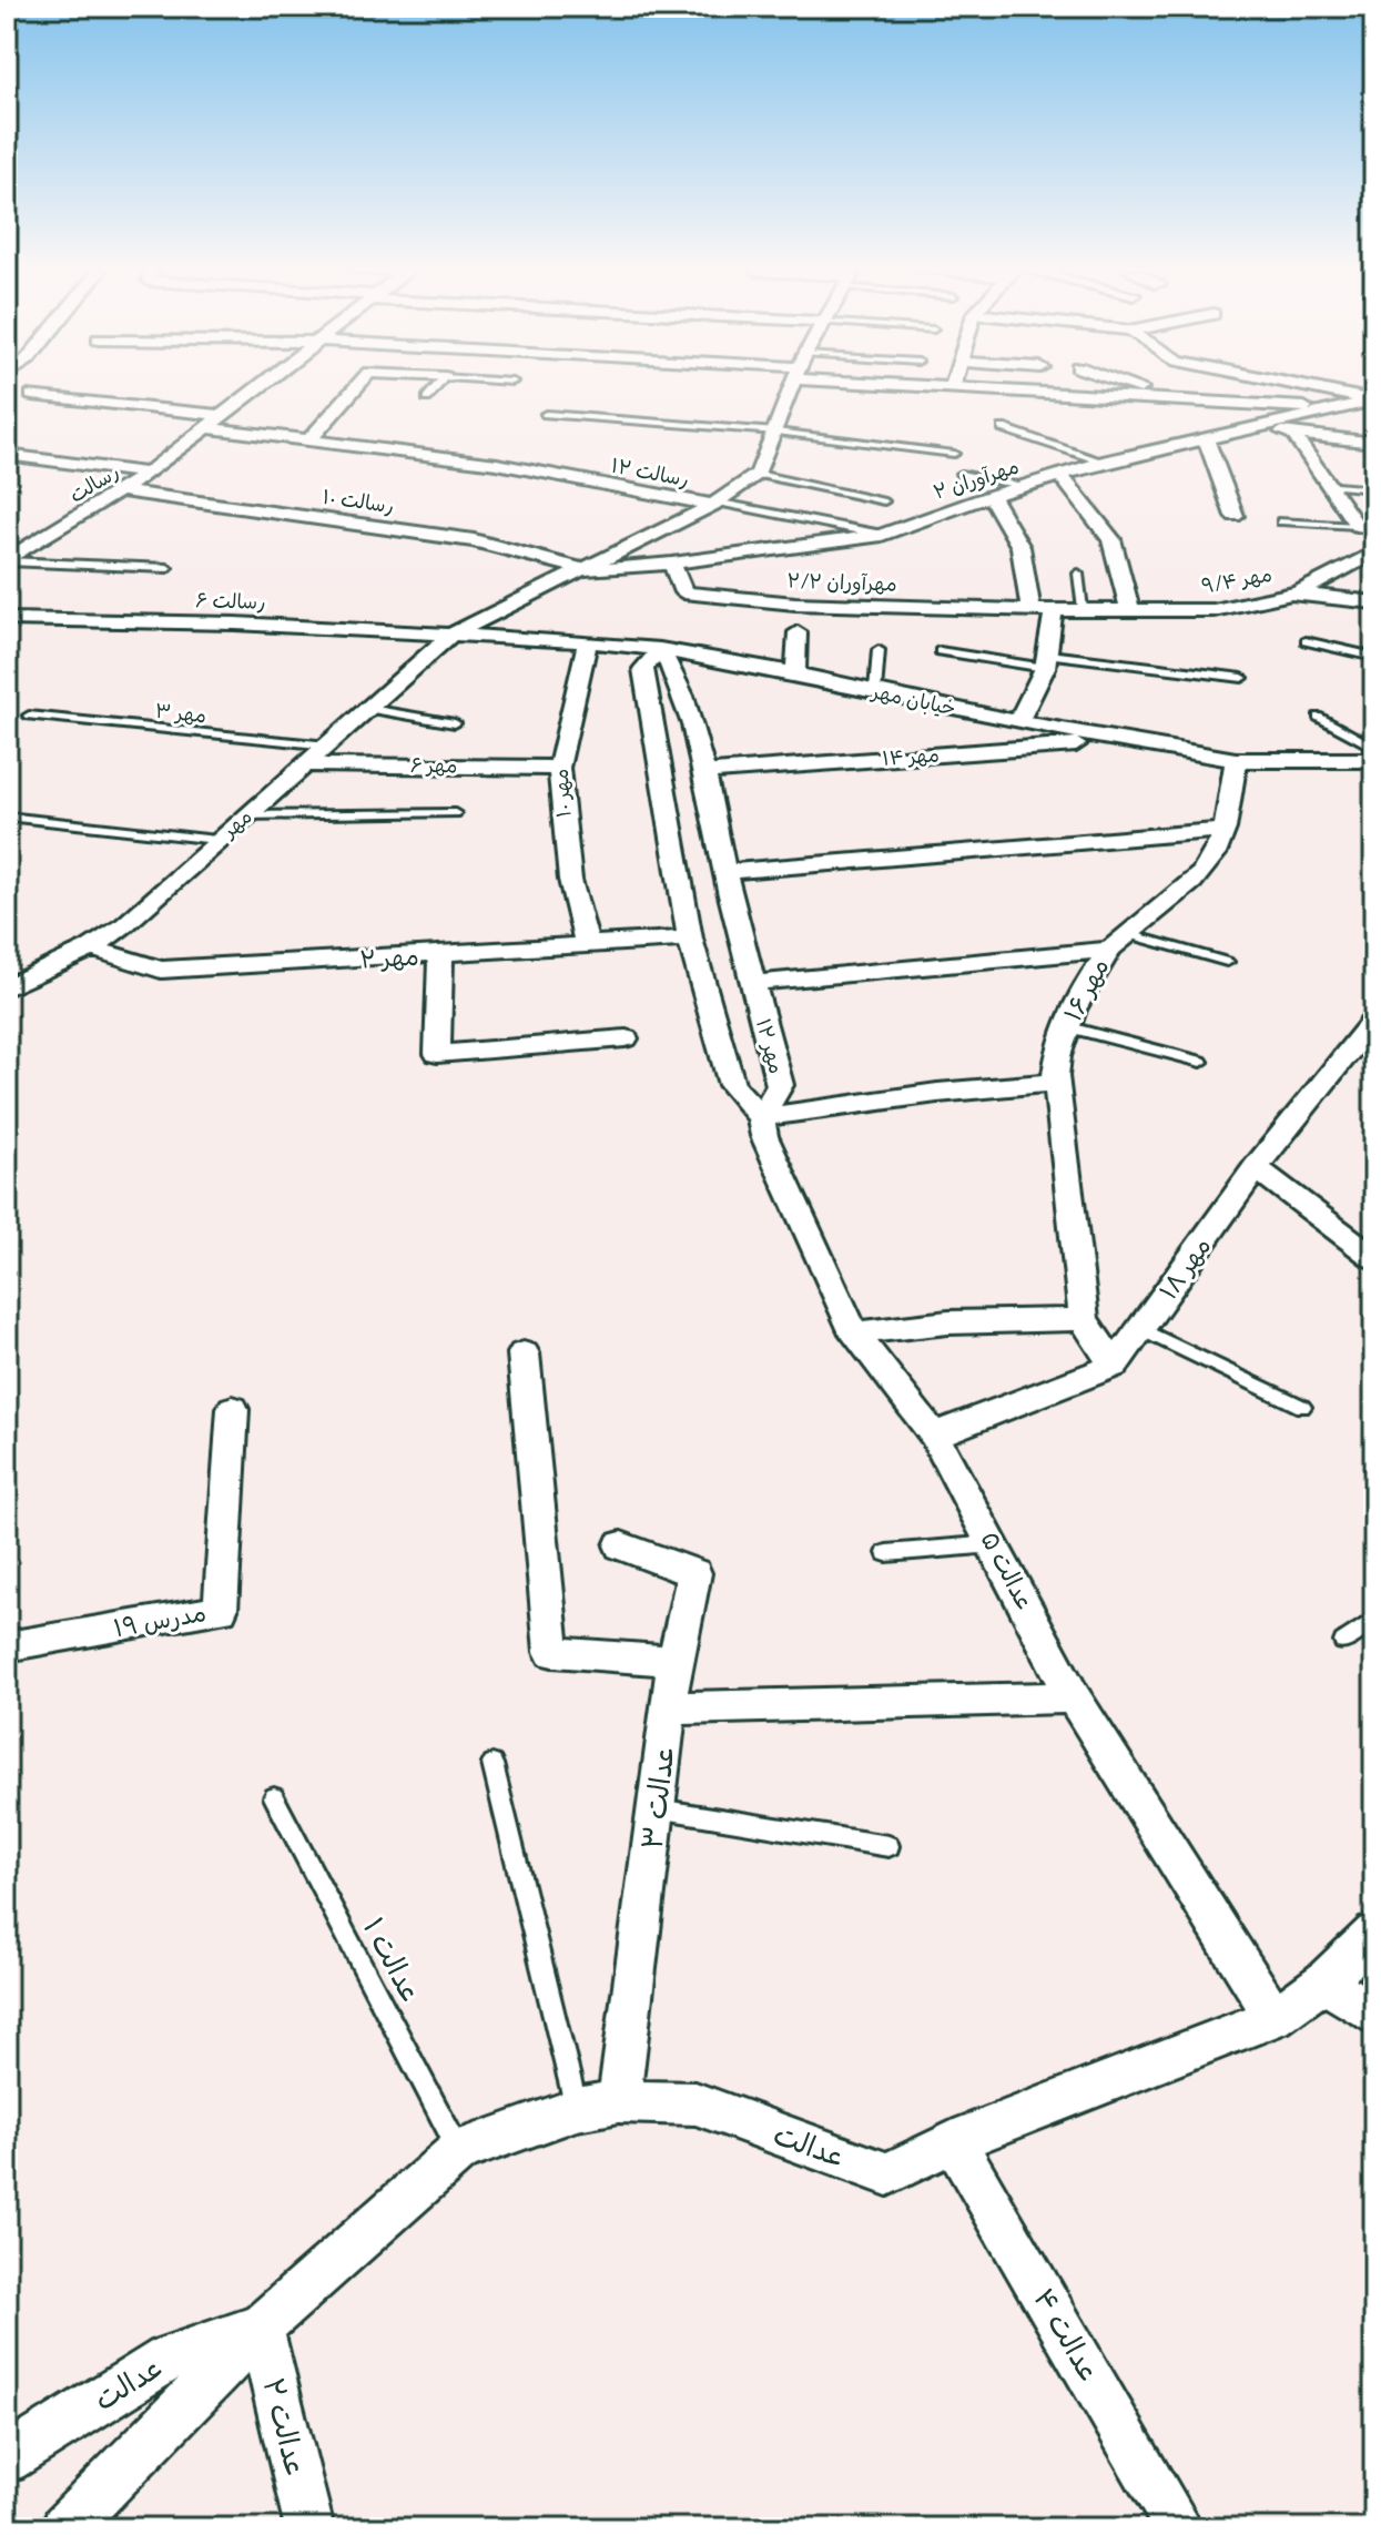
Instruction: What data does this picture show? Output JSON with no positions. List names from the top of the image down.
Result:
{
  "streets": {
    "street": [
      "رسالت ۱۲",
      "مهرآوران ۲",
      "رسالت",
      "رسالت ۱۰",
      "مهر ۹/۴",
      "مهرآوران ۲/۲",
      "رسالت ۶",
      "خیابان مهر",
      "مهر ۱۴",
      "مهر ۶",
      "مهر ۱۰",
      "مهر",
      "مهر ۲",
      "مهر ۱۶",
      "مهر ۱۲",
      "مهر ۱۸",
      "عدالت ۵",
      "مدرس ۱۹",
      "عدالت ۳",
      "عدالت",
      "عدالت ۴",
      "عدالت ۲"
    ],
    "lane": ["مهر ۳", "عدالت ۱"]
  },
  "crossings": [
    ["رسالت ۱۲", "رسالت"],
    ["مهرآوران ۲", "رسالت ۱۰"],
    ["مهرآوران ۲", "مهرآوران ۲/۲"],
    ["رسالت", "رسالت ۱۰"],
    ["مهر ۹/۴", "مهرآوران ۲/۲"],
    ["رسالت ۶", "خیابان مهر"],
    ["رسالت ۶", "مهر"],
    ["خیابان مهر", "مهر ۱۴"],
    ["خیابان مهر", "مهر ۱۰"],
    ["خیابان مهر", "مهر"],
    ["خیابان مهر", "مهر ۱۶"],
    ["خیابان مهر", "مهر ۱۲"],
    ["مهر ۳", "مهر"],
    ["مهر ۱۴", "مهر ۱۲"],
    ["مهر ۶", "مهر ۱۰"],
    ["مهر ۶", "مهر"],
    ["مهر ۱۰", "مهر ۲"],
    ["مهر", "مهر ۲"],
    ["مهر ۲", "مهر ۱۲"],
    ["مهر ۱۶", "مهر ۱۸"],
    ["مهر ۱۲", "عدالت ۵"],
    ["عدالت ۵", "عدالت"],
    ["عدالت ۳", "عدالت"],
    ["عدالت ۱", "عدالت"],
    ["عدالت", "عدالت ۴"],
    ["عدالت", "عدالت ۲"]
  ]
}
